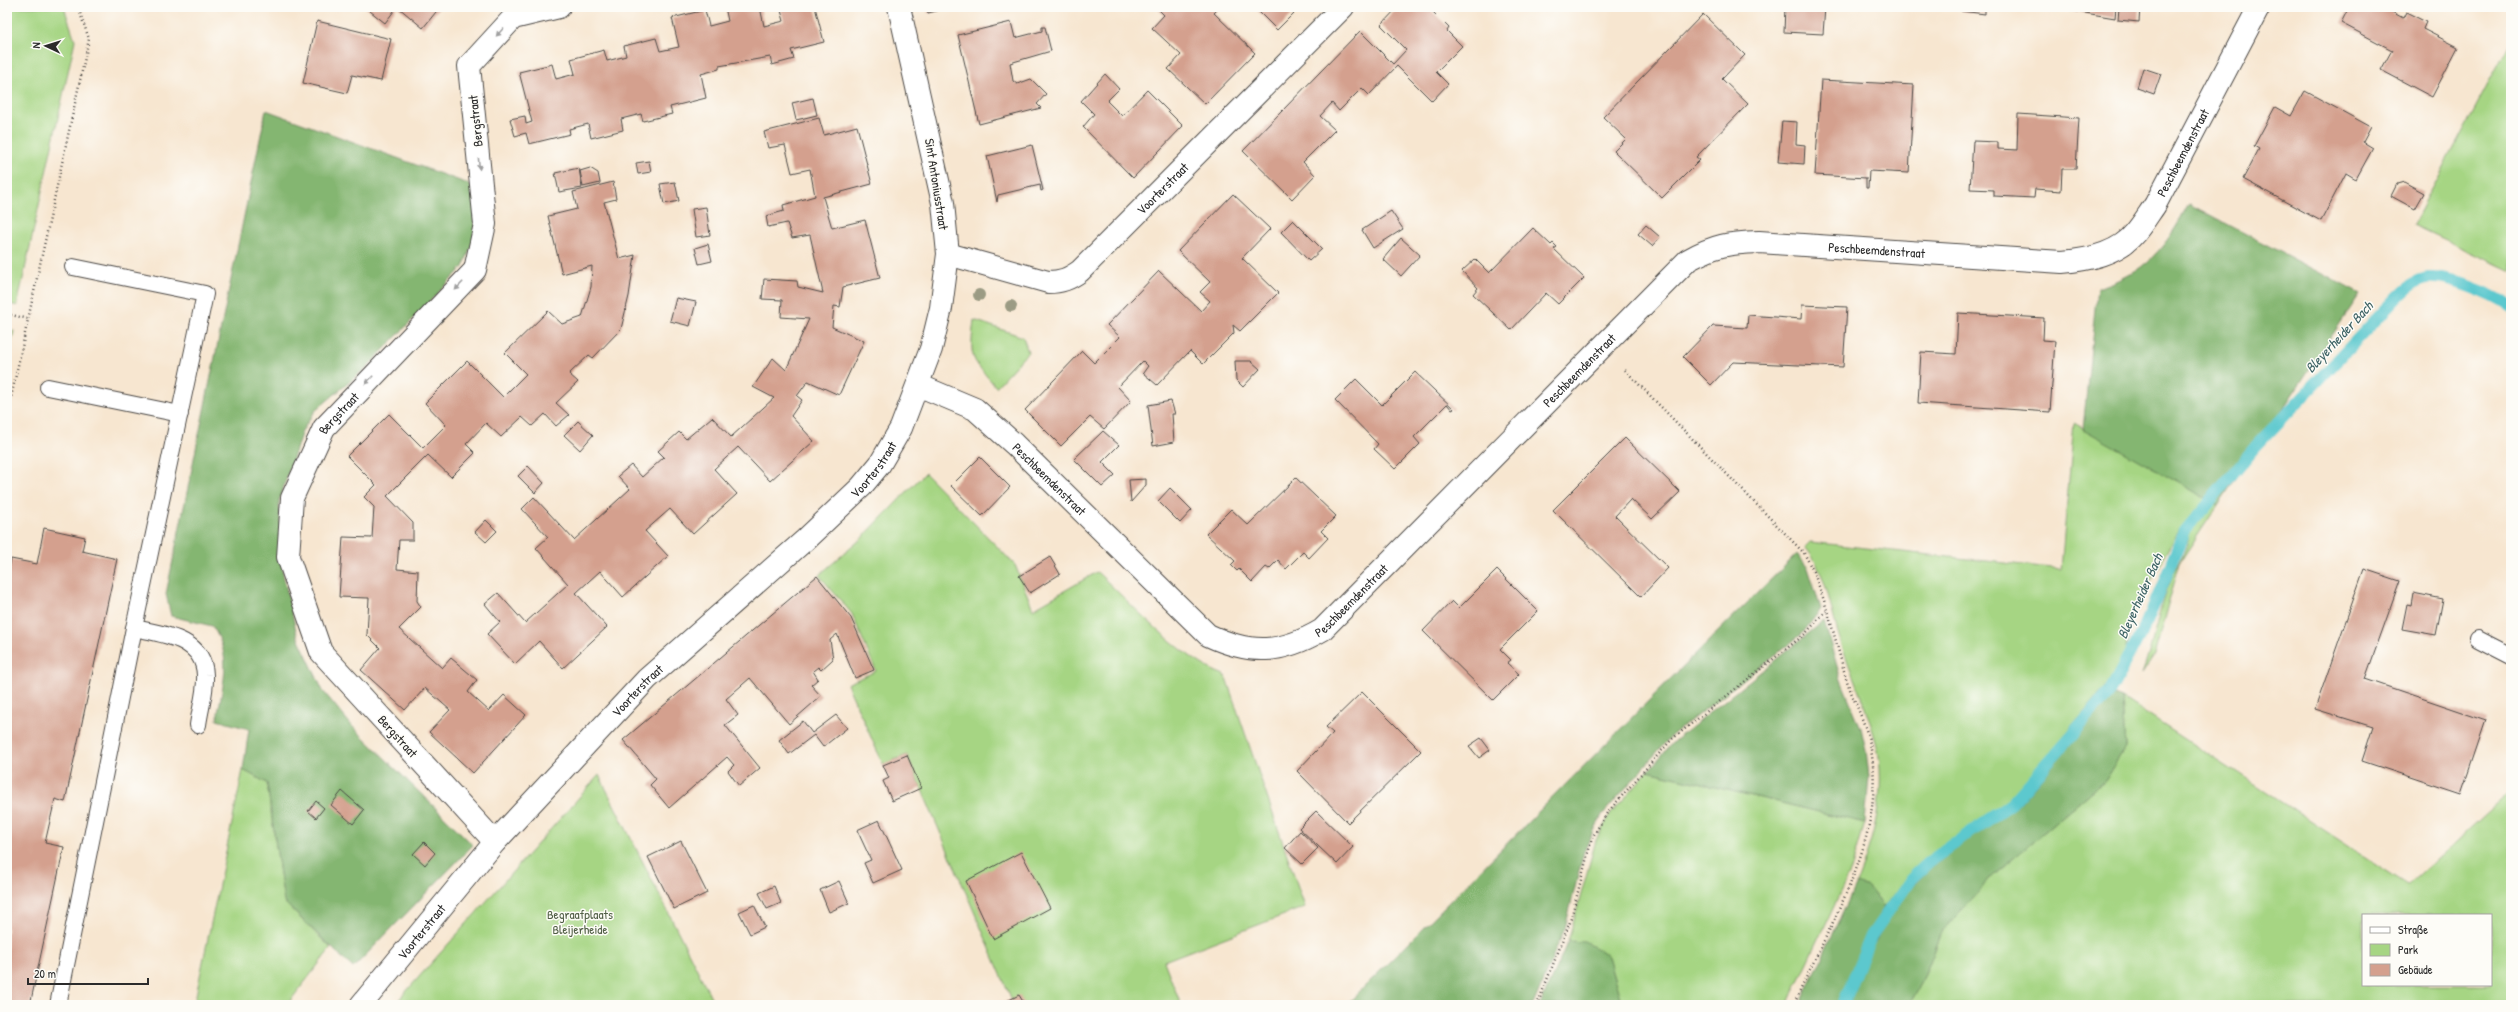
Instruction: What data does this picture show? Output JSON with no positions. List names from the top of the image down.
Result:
{
  "streets": {
    "street": [
      "Bergstraat",
      "Peschbeemdenstraat",
      "Sint Antoniusstraat",
      "Voorterstraat"
    ]
  },
  "crossings": [
    ["Bergstraat", "Voorterstraat"],
    ["Peschbeemdenstraat", "Sint Antoniusstraat"],
    ["Peschbeemdenstraat", "Voorterstraat"],
    ["Sint Antoniusstraat", "Voorterstraat"]
  ],
  "one_way": ["Bergstraat"],
  "water": ["Bleyerheider Bach"],
  "parks": ["Begraafplaats Bleijerheide"],
  "legend": ["Straße", "Park", "Gebäude"],
  "scale_bar": "20 m",
  "north": "left"
}
